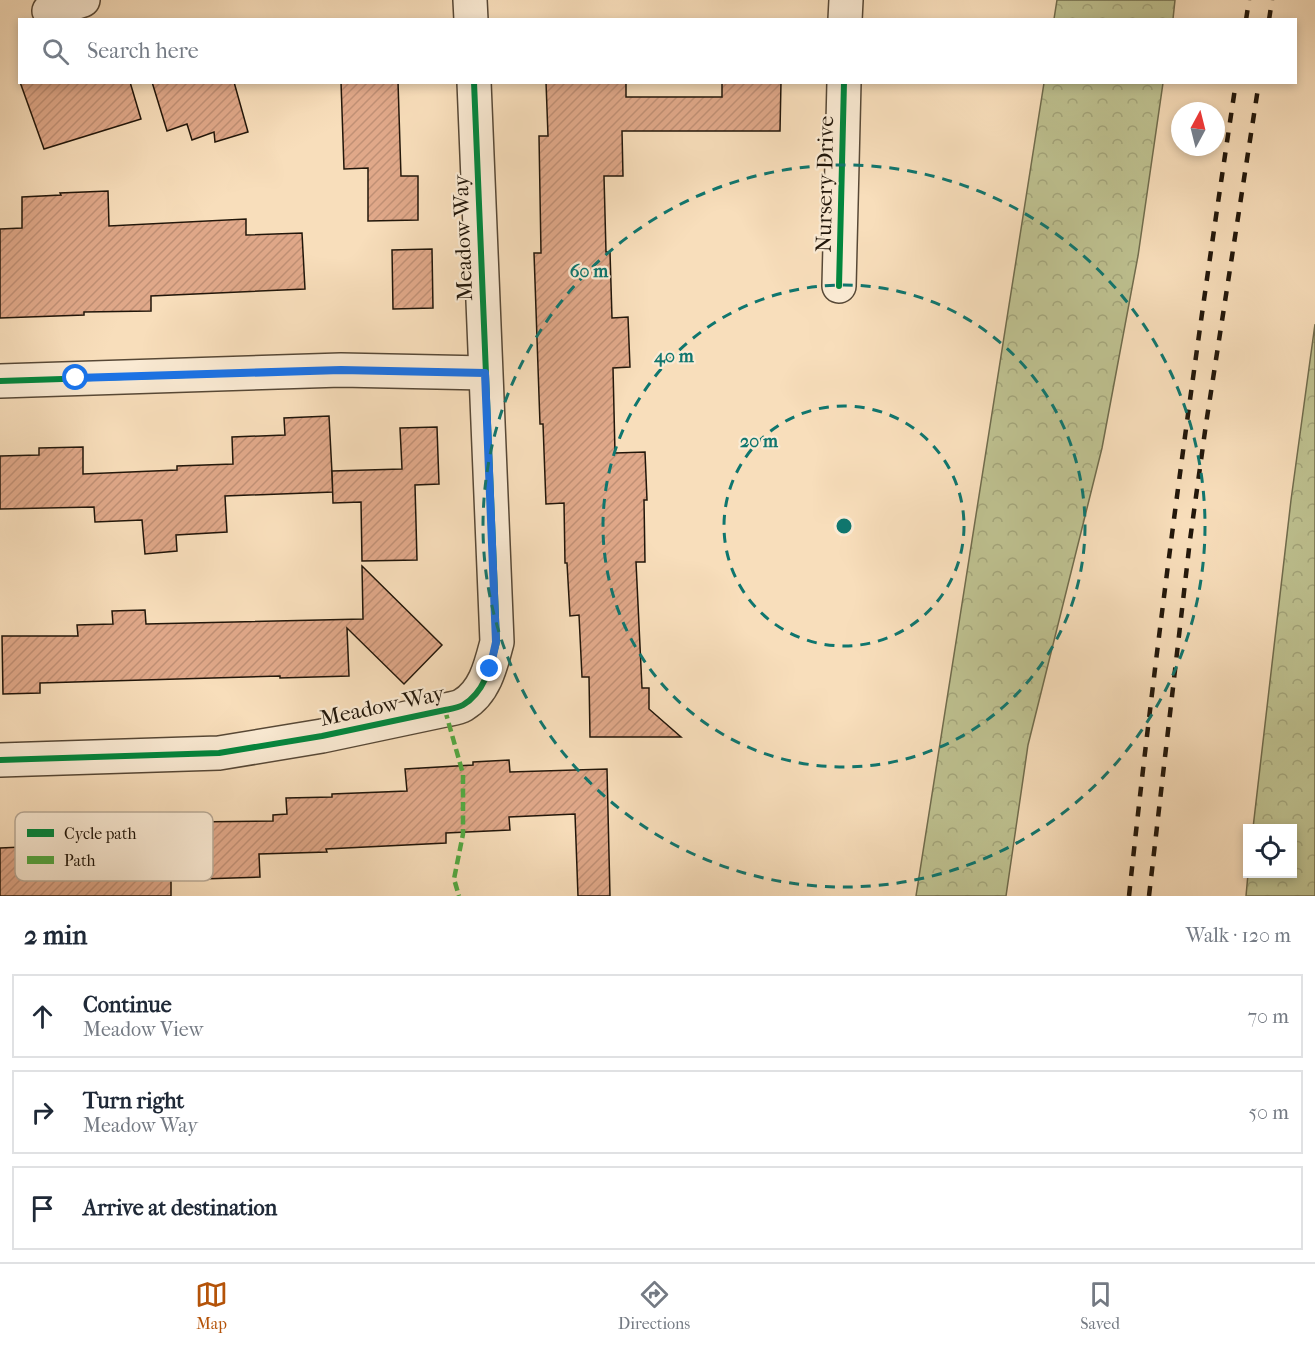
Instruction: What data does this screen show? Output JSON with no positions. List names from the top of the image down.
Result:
{
  "streets": {
    "street": ["Nursery Drive", "Meadow Way"]
  },
  "legend": ["Cycle path", "Path"],
  "north": "top",
  "page": {
    "search": "Search here",
    "heading": ["2 min", "Walk · 120 m"],
    "list": [
      ["Continue", "Meadow View", "70 m"],
      ["Turn right", "Meadow Way", "50 m"],
      "Arrive at destination"
    ],
    "nav": ["Map", "Directions", "Saved"]
  },
  "rings": ["60 m", "40 m", "20 m"]
}
